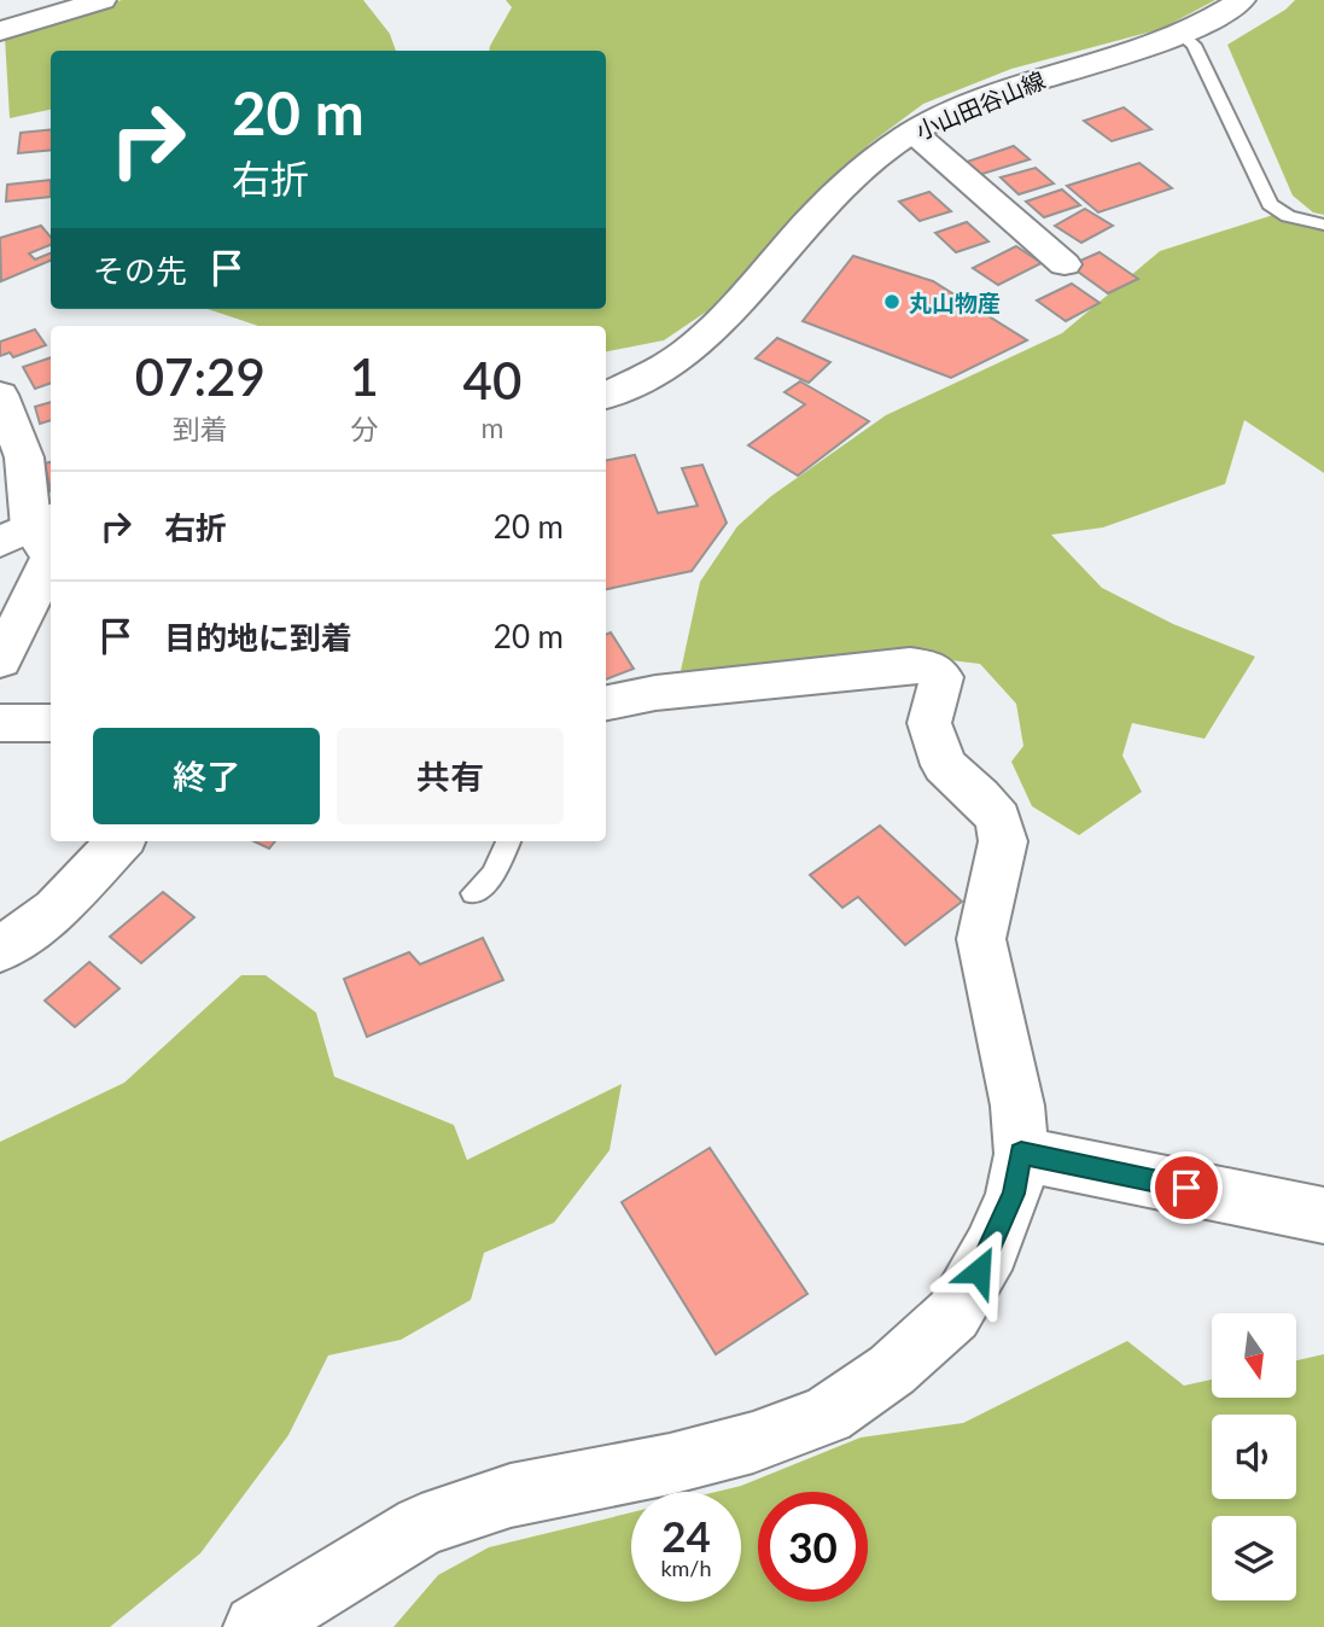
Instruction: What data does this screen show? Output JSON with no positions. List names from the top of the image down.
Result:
{
  "streets": {
    "street": ["小山田谷山線"]
  },
  "places": ["丸山物産"],
  "north": "bottom",
  "page": {
    "turn": ["20 m", "右折"],
    "then": "その先",
    "eta": [
      "07:29",
      "到着",
      "1",
      "分",
      "40",
      "m"
    ],
    "list": [
      {
        "name": "右折",
        "value": "20 m"
      },
      {
        "name": "目的地に到着",
        "value": "20 m"
      }
    ],
    "buttons": ["終了", "共有"],
    "speed": "24 km/h",
    "limit": "30"
  }
}
